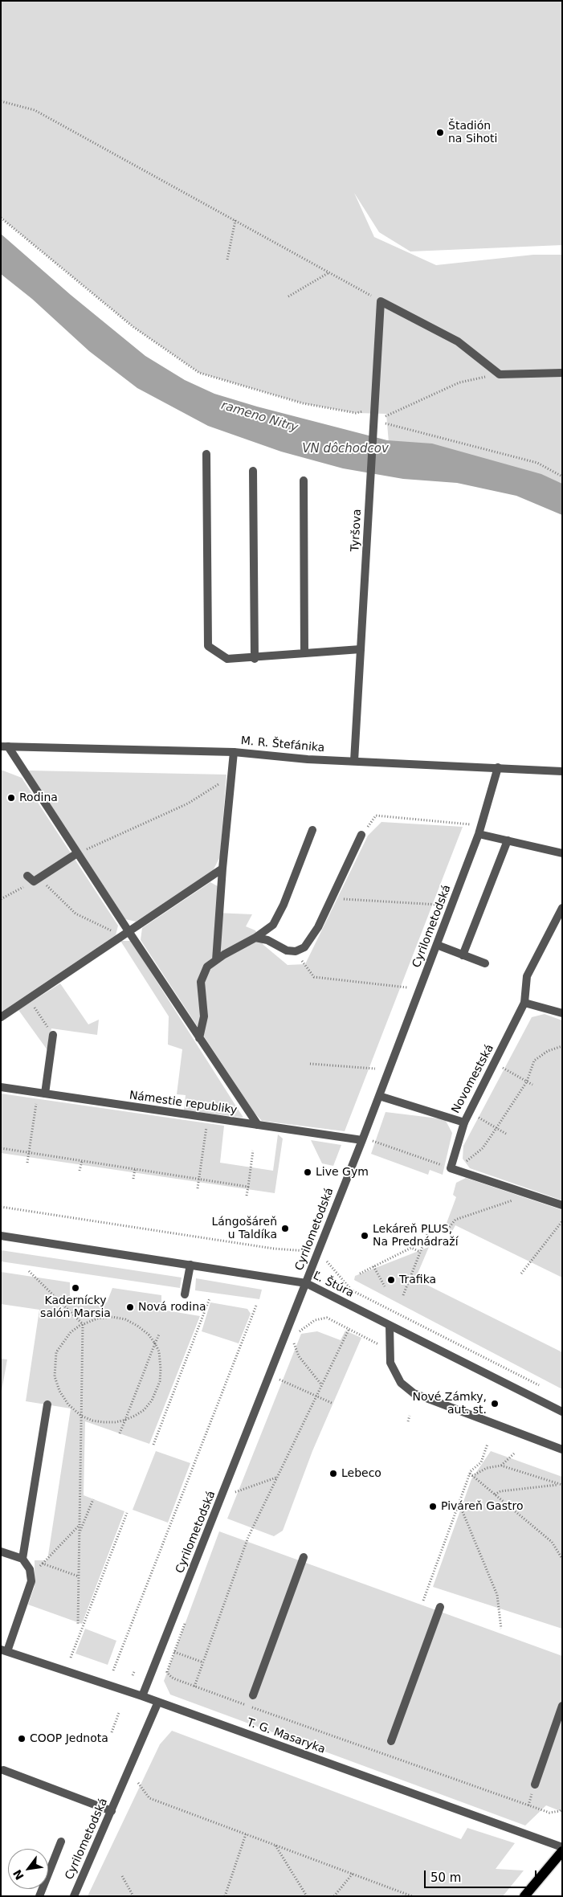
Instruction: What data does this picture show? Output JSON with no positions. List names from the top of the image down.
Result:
{
  "streets": {
    "street": [
      "Tyršova",
      "M. R. Štefánika",
      "Cyrilometodská",
      "Novomestská",
      "Námestie republiky",
      "Ľ. Štúra",
      "T. G. Masaryka"
    ]
  },
  "crossings": [
    ["Tyršova", "M. R. Štefánika"],
    ["M. R. Štefánika", "Cyrilometodská"],
    ["Cyrilometodská", "Novomestská"],
    ["Cyrilometodská", "Námestie republiky"],
    ["Cyrilometodská", "Ľ. Štúra"],
    ["Cyrilometodská", "T. G. Masaryka"]
  ],
  "water": ["rameno Nitry", "VN dôchodcov"],
  "places": [
    "Štadión na Sihoti",
    "Rodina",
    "Live Gym",
    "Lángošáreň u Taldíka",
    "Lekáreň PLUS, Na Prednádraží",
    "Trafika",
    "Kadernícky salón Marsia",
    "Nová rodina",
    "Nové Zámky, aut. st.",
    "Lebeco",
    "Piváreň Gastro",
    "COOP Jednota"
  ],
  "scale_bar": "50 m",
  "north": "bottom left"
}
